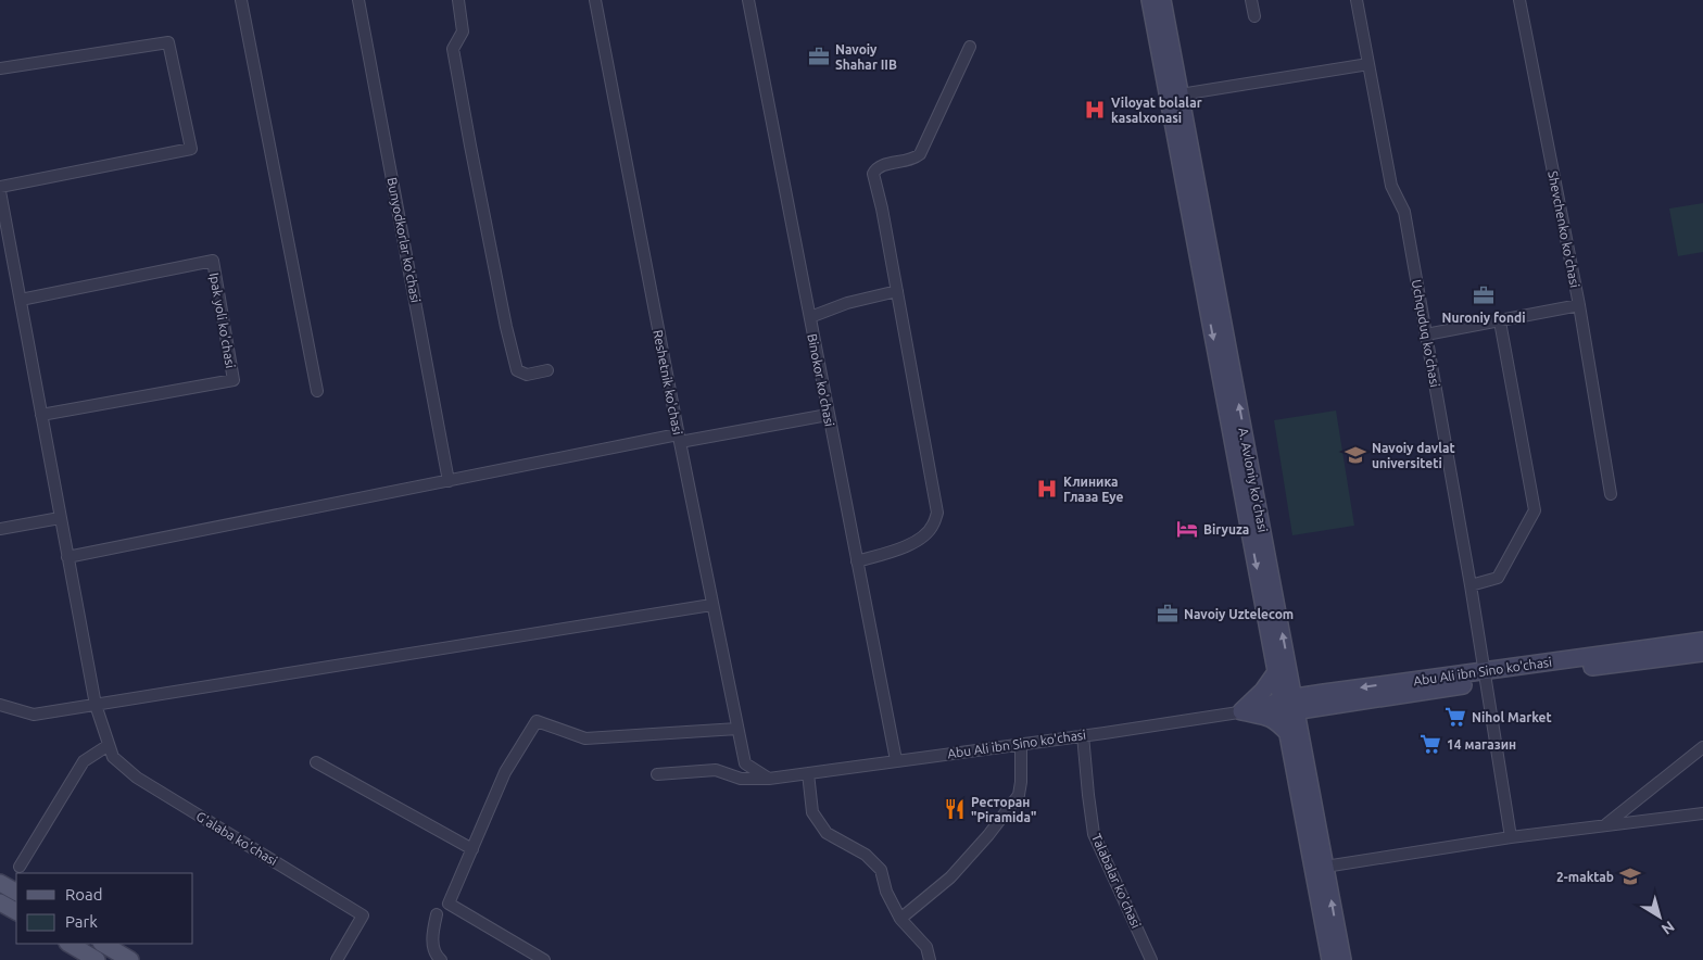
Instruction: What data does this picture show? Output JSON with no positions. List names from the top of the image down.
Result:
{
  "streets": {
    "main road": ["A. Avloniy ko'chasi", "Abu Ali ibn Sino ko'chasi"],
    "street": [
      "Shevchenko ko'chasi",
      "Bunyodkorlar ko'chasi",
      "Ipak yoli ko'chasi",
      "Uchquduq ko'chasi",
      "Binokor ko'chasi",
      "Reshetnik ko'chasi",
      "G'alaba ko'chasi",
      "Talabalar ko'chasi"
    ]
  },
  "crossings": [
    ["Shevchenko ko'chasi", "Uchquduq ko'chasi"],
    ["Uchquduq ko'chasi", "Abu Ali ibn Sino ko'chasi"],
    ["Binokor ko'chasi", "Abu Ali ibn Sino ko'chasi"],
    ["Reshetnik ko'chasi", "Abu Ali ibn Sino ko'chasi"],
    ["A. Avloniy ko'chasi", "Abu Ali ibn Sino ko'chasi"],
    ["Abu Ali ibn Sino ko'chasi", "Talabalar ko'chasi"]
  ],
  "places": {
    "office": ["Navoiy Shahar IIB", "Nuroniy fondi", "Navoiy Uztelecom"],
    "hospital": ["Viloyat bolalar kasalxonasi", "Клиника Глаза Eye"],
    "school or university": ["Navoiy davlat universiteti", "2-maktab"],
    "hotel": ["Biryuza"],
    "supermarket": ["Nihol Market", "14 магазин"],
    "restaurant": ["Ресторан \"Piramida\""]
  },
  "legend": ["Road", "Park"],
  "north": "bottom right"
}
